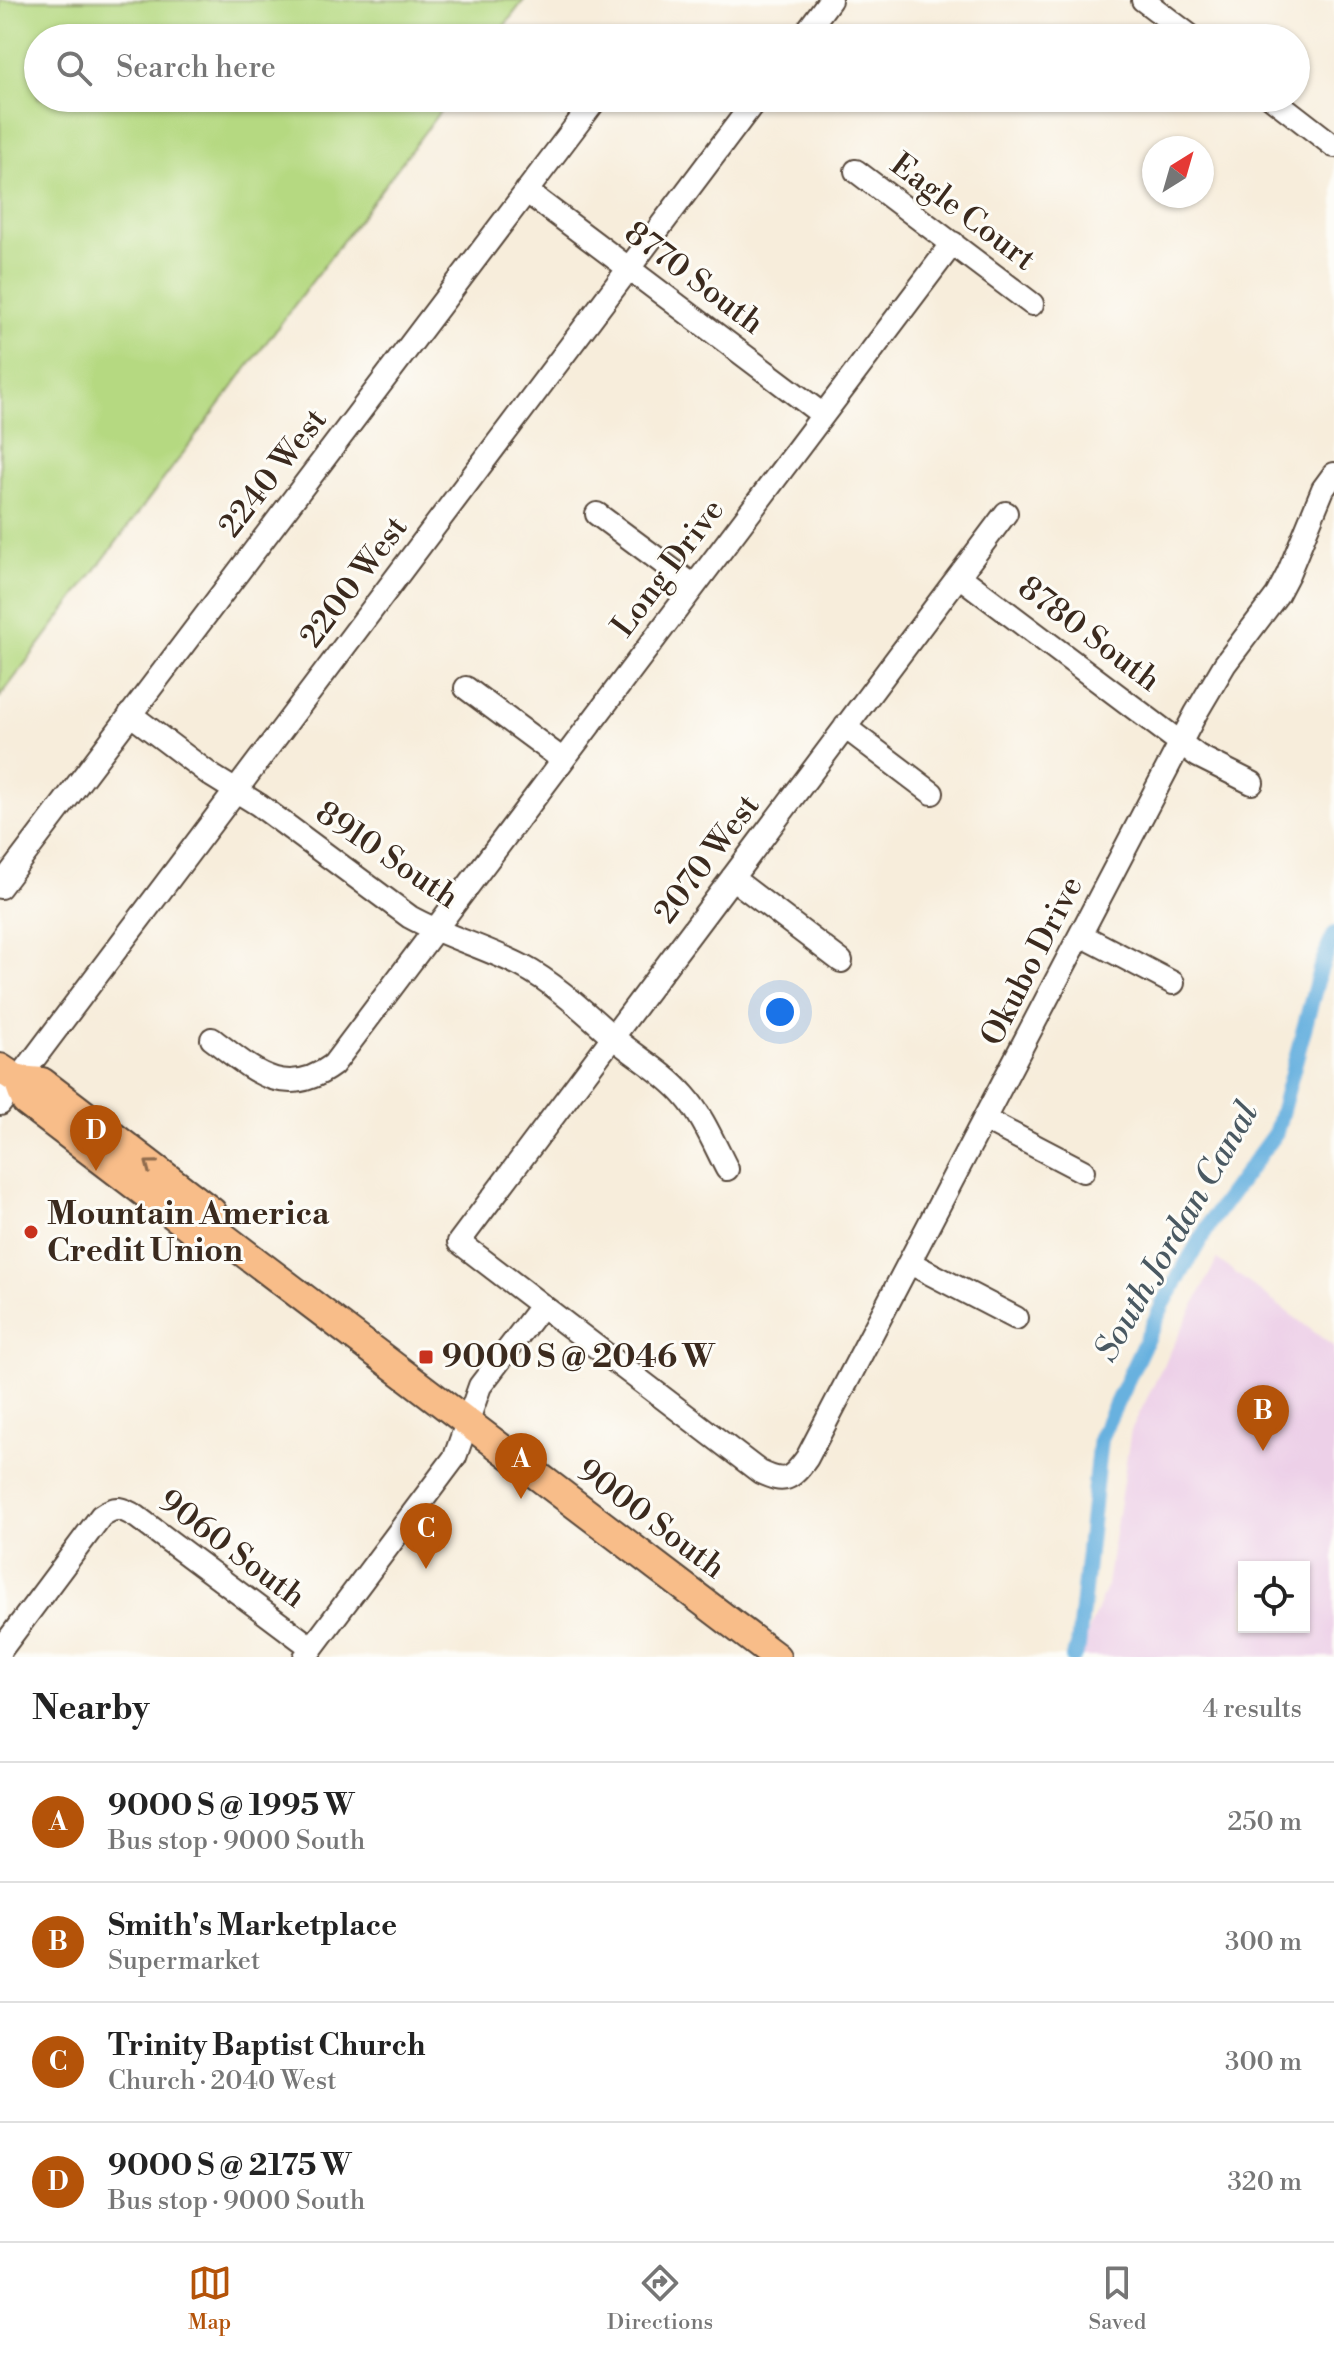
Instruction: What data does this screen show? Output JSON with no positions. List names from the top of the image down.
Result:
{
  "streets": {
    "main road": ["9000 South"],
    "street": [
      "Eagle Court",
      "8770 South",
      "2240 West",
      "Long Drive",
      "2200 West",
      "8780 South",
      "8910 South",
      "2070 West",
      "Okubo Drive",
      "9060 South"
    ]
  },
  "crossings": [
    ["Eagle Court", "Long Drive"],
    ["8770 South", "2240 West"],
    ["8770 South", "Long Drive"],
    ["8770 South", "2200 West"],
    ["2240 West", "8910 South"],
    ["Long Drive", "8910 South"],
    ["2200 West", "8910 South"],
    ["2200 West", "9000 South"],
    ["8780 South", "2070 West"],
    ["8780 South", "Okubo Drive"],
    ["8910 South", "2070 West"],
    ["2070 West", "Okubo Drive"]
  ],
  "water": ["South Jordan Canal"],
  "places": {
    "other": ["Mountain America Credit Union"],
    "transit": ["9000 S @ 2046 W"]
  },
  "north": "top right",
  "page": {
    "search": "Search here",
    "pins": [
      "D",
      "B",
      "A",
      "C"
    ],
    "heading": ["Nearby", "4 results"],
    "list": [
      {
        "mark": "A",
        "name": "9000 S @ 1995 W",
        "note": "Bus stop · 9000 South",
        "value": "250 m"
      },
      {
        "mark": "B",
        "name": "Smith's Marketplace",
        "note": "Supermarket",
        "value": "300 m"
      },
      {
        "mark": "C",
        "name": "Trinity Baptist Church",
        "note": "Church · 2040 West",
        "value": "300 m"
      },
      {
        "mark": "D",
        "name": "9000 S @ 2175 W",
        "note": "Bus stop · 9000 South",
        "value": "320 m"
      }
    ],
    "nav": ["Map", "Directions", "Saved"]
  }
}
